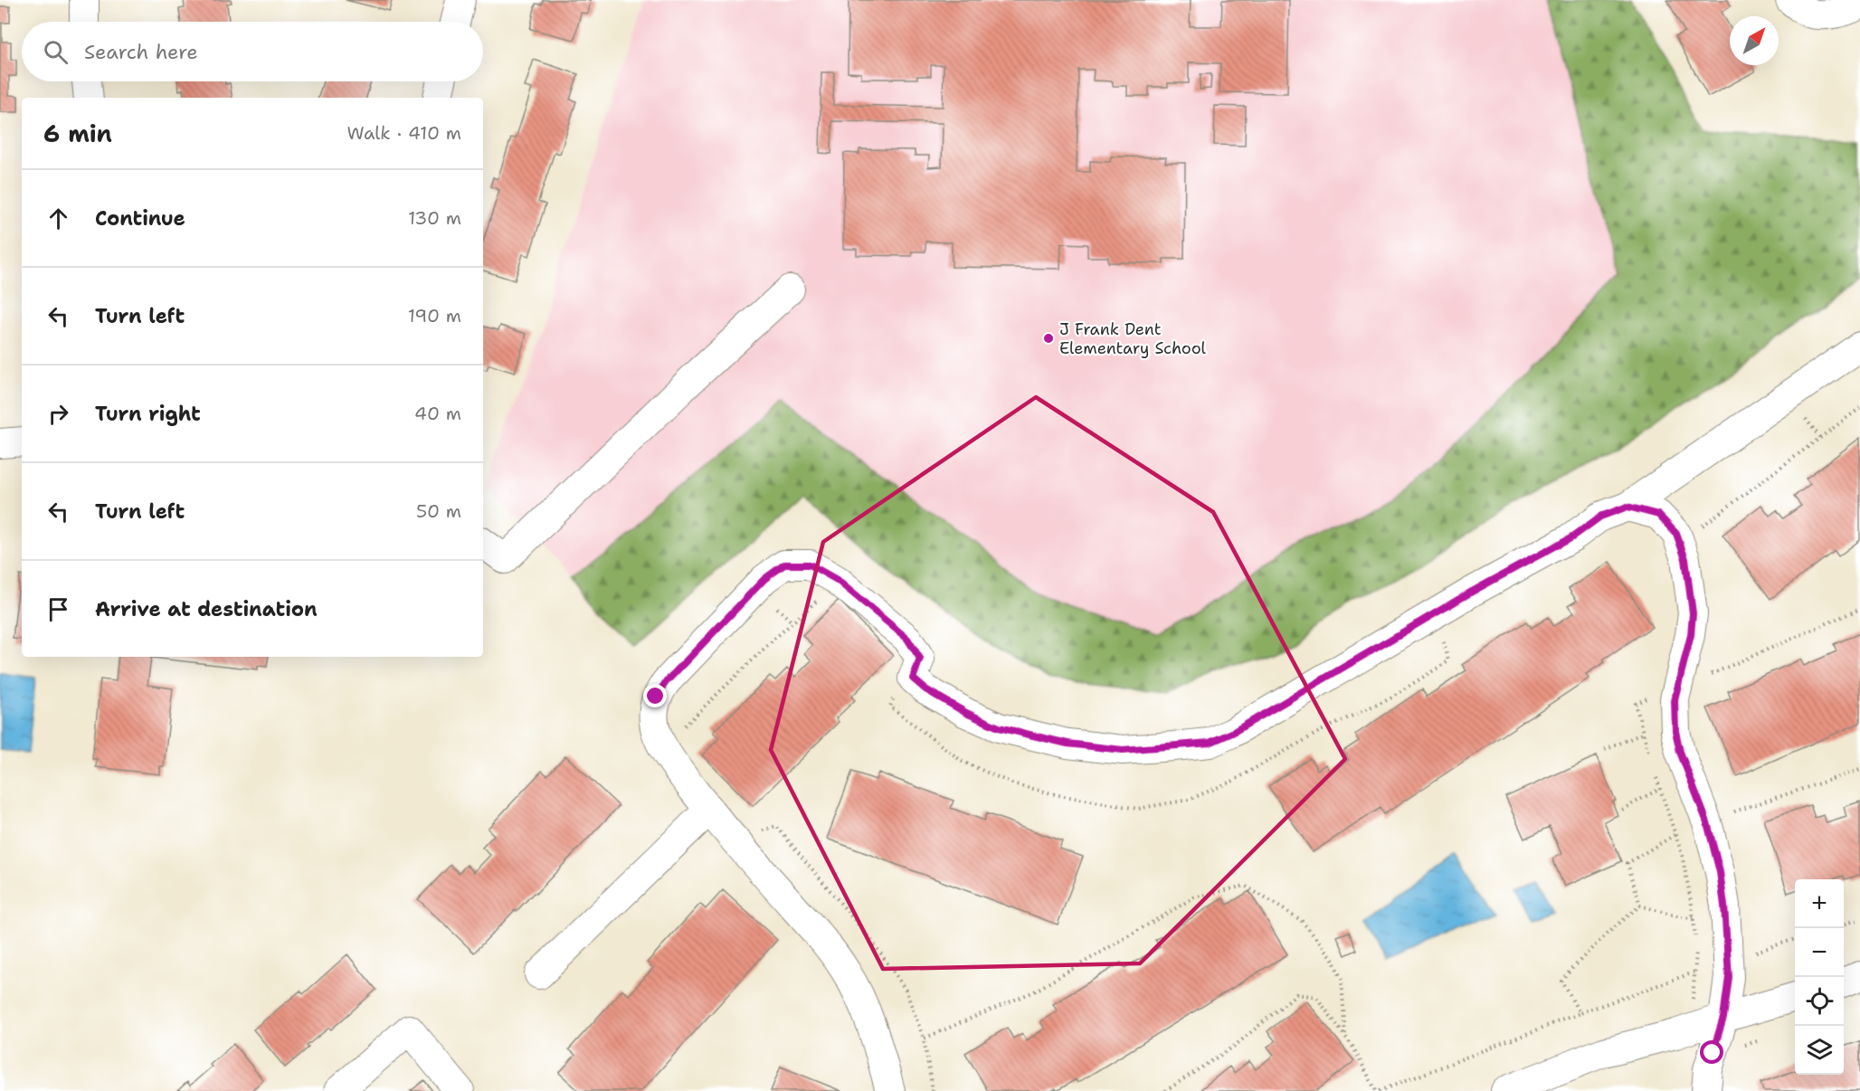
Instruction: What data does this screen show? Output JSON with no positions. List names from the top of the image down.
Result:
{
  "places": ["J Frank Dent Elementary School"],
  "north": "top right",
  "page": {
    "search": "Search here",
    "heading": ["6 min", "Walk · 410 m"],
    "list": [
      ["Continue", "130 m"],
      ["Turn left", "190 m"],
      ["Turn right", "40 m"],
      ["Turn left", "50 m"],
      "Arrive at destination"
    ],
    "map_buttons": ["+", "−"]
  }
}
